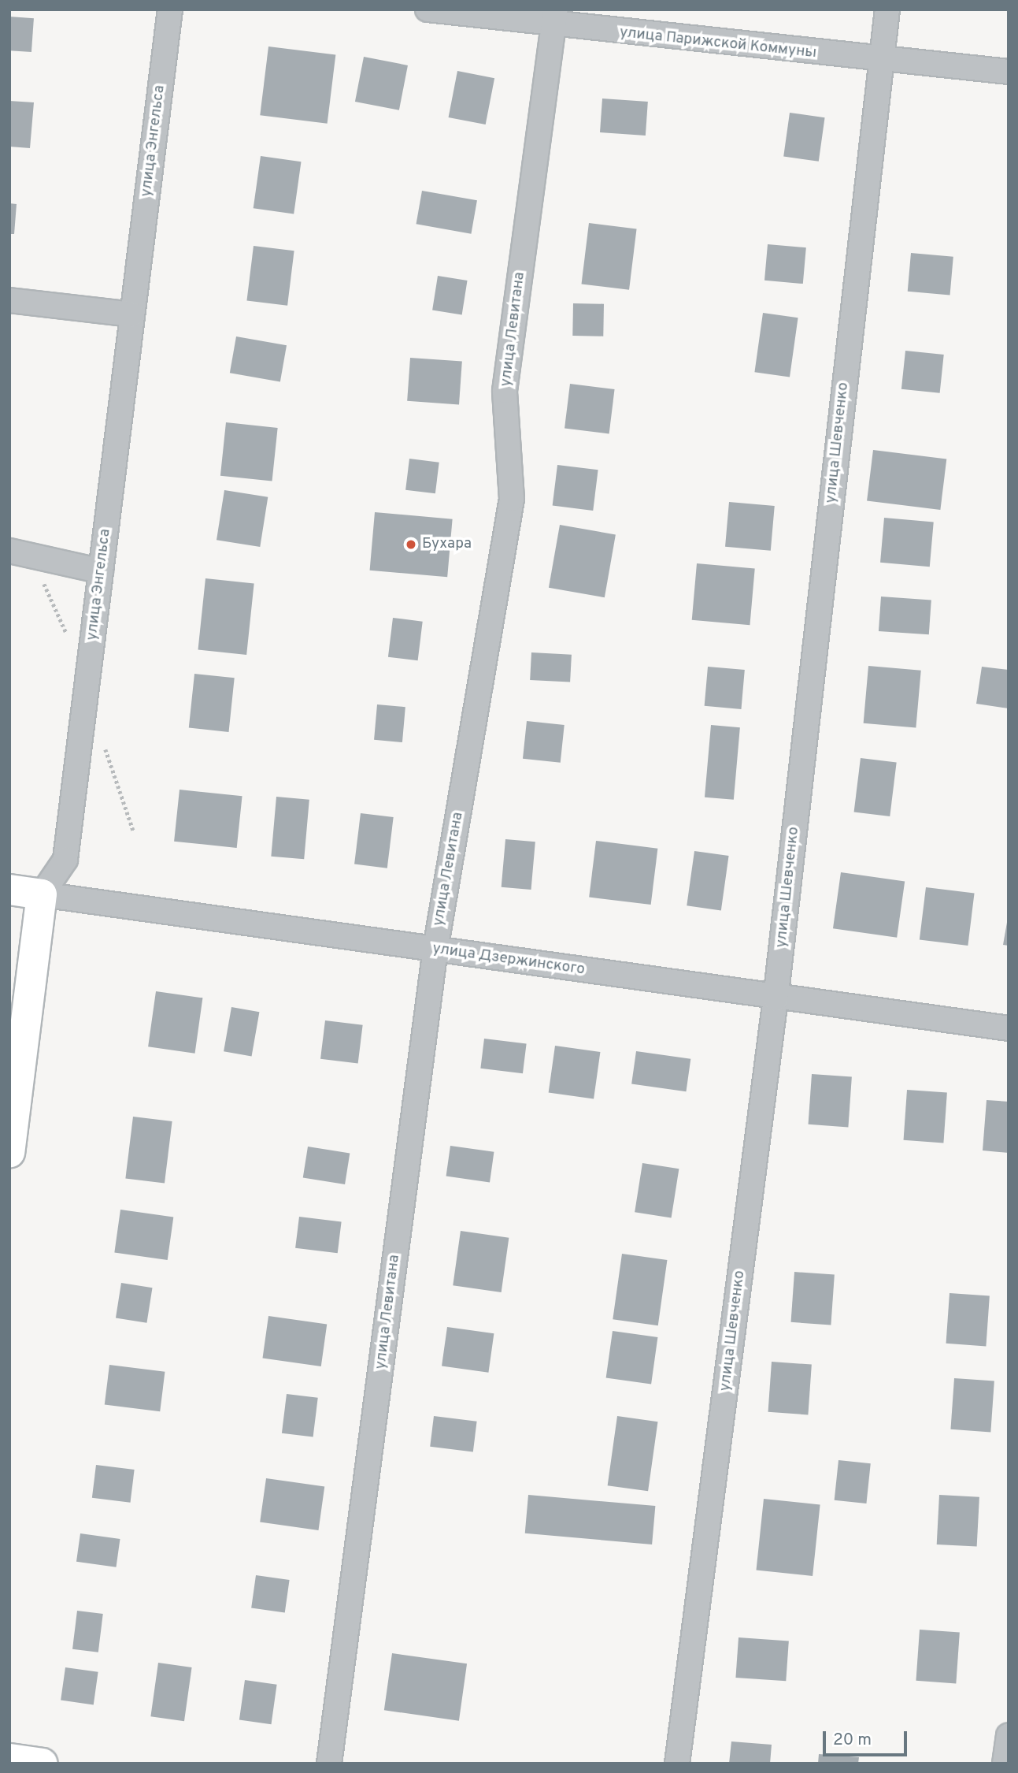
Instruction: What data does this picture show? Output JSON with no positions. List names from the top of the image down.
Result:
{
  "streets": {
    "street": [
      "улица Парижской Коммуны",
      "улица Энгельса",
      "улица Левитана",
      "улица Шевченко",
      "улица Дзержинского"
    ]
  },
  "crossings": [
    ["улица Парижской Коммуны", "улица Левитана"],
    ["улица Парижской Коммуны", "улица Шевченко"],
    ["улица Энгельса", "улица Дзержинского"],
    ["улица Левитана", "улица Дзержинского"],
    ["улица Шевченко", "улица Дзержинского"]
  ],
  "places": ["Бухара"],
  "scale_bar": "20 m"
}
